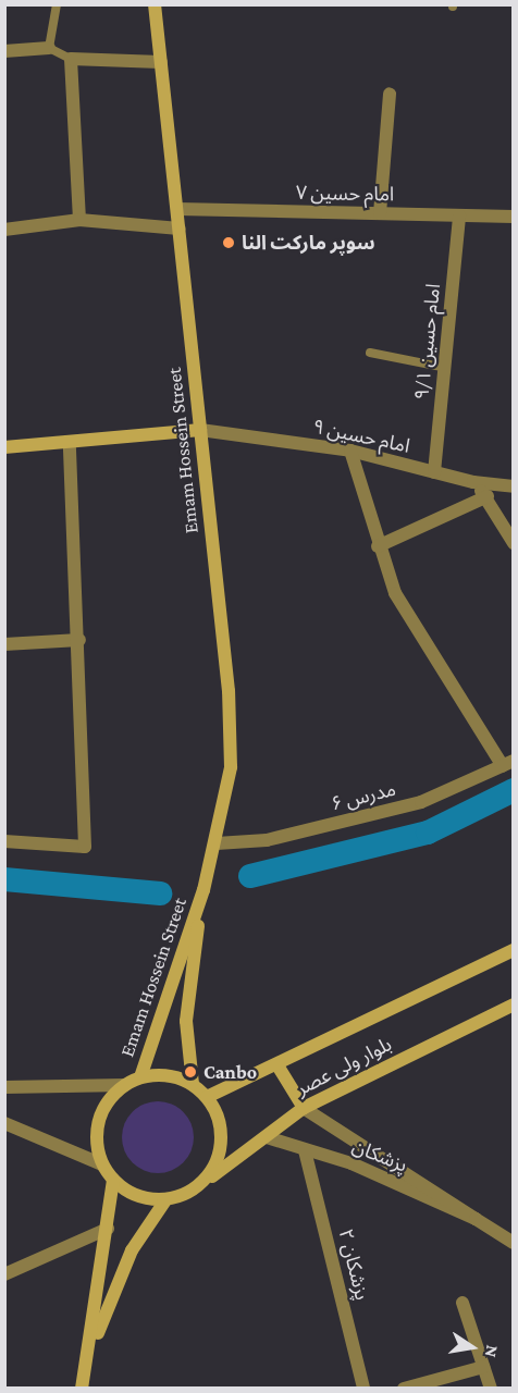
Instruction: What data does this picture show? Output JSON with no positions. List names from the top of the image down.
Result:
{
  "streets": {
    "street": [
      "امام حسین ۷",
      "امام حسین ۹/۱",
      "امام حسین ۹",
      "Emam Hossein Street",
      "مدرس ۶",
      "بلوار ولی عصر",
      "پزشکان",
      "پزشکان ۲"
    ]
  },
  "crossings": [
    ["امام حسین ۷", "امام حسین ۹/۱"],
    ["امام حسین ۷", "Emam Hossein Street"],
    ["امام حسین ۹/۱", "امام حسین ۹"],
    ["امام حسین ۹", "Emam Hossein Street"],
    ["Emam Hossein Street", "مدرس ۶"],
    ["Emam Hossein Street", "بلوار ولی عصر"],
    ["بلوار ولی عصر", "پزشکان"],
    ["پزشکان", "پزشکان ۲"]
  ],
  "places": ["سوپر مارکت النا", "Canbo"],
  "north": "right"
}
